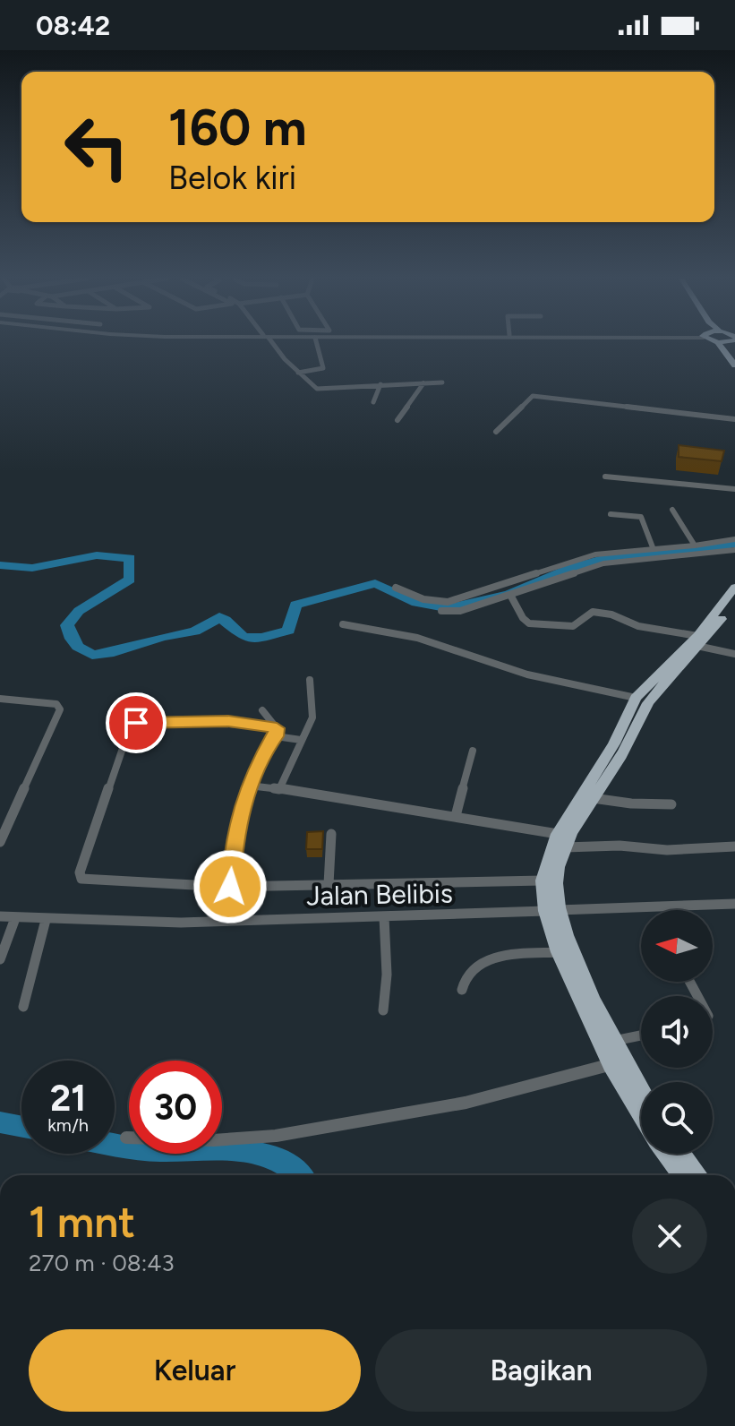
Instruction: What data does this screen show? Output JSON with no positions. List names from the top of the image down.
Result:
{
  "streets": {
    "street": ["Jalan Belibis"]
  },
  "north": "left",
  "page": {
    "status": "08:42",
    "turn": ["160 m", "Belok kiri"],
    "speed": "21 km/h",
    "limit": "30",
    "heading": ["1 mnt", "270 m · 08:43"],
    "buttons": ["Keluar", "Bagikan"]
  }
}
